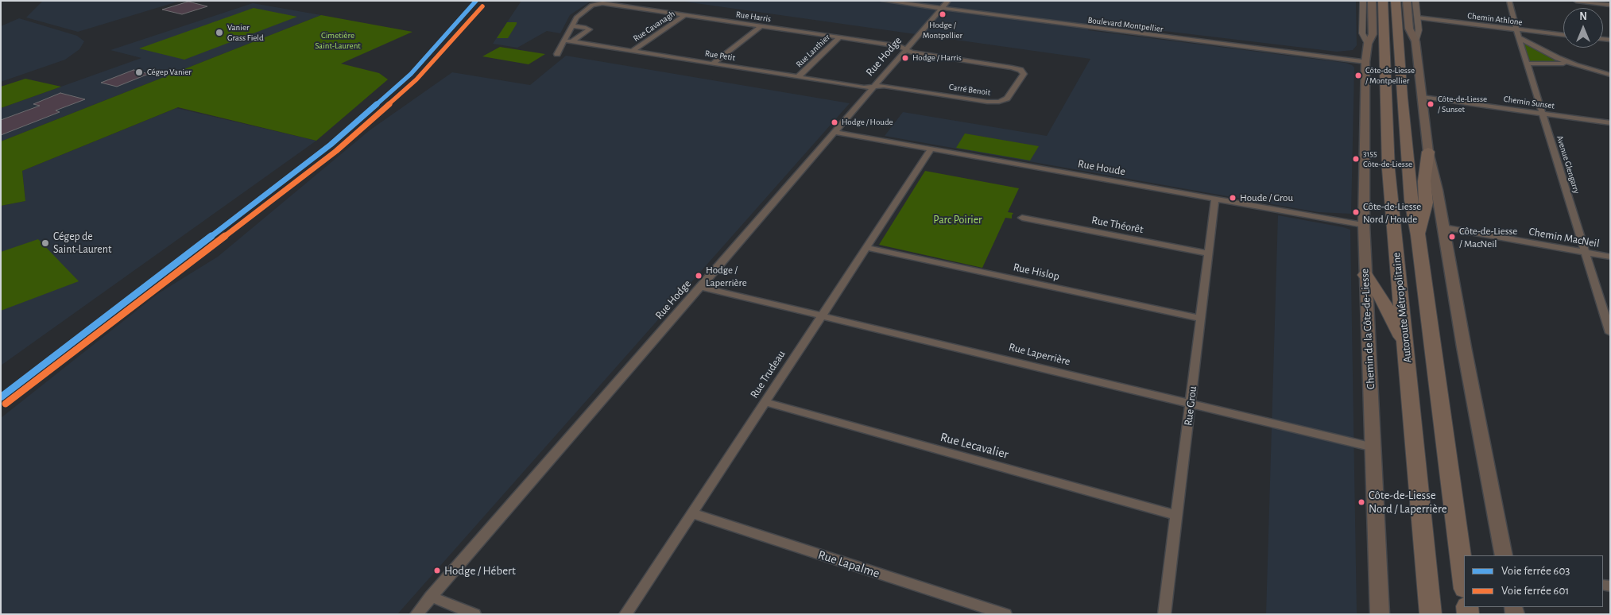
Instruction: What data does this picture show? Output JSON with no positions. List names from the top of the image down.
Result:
{
  "streets": {
    "highway": ["Autoroute Métropolitaine"],
    "main road": ["Chemin de la Côte-de-Liesse"],
    "street": [
      "Rue Harris",
      "Chemin Athlone",
      "Boulevard Montpellier",
      "Rue Cavanagh",
      "Rue Lanthier",
      "Rue Petit",
      "Rue Hodge",
      "Carré Benoit",
      "Chemin Sunset",
      "Avenue Glengarry",
      "Rue Houde",
      "Rue Théorêt",
      "Chemin MacNeil",
      "Rue Hislop",
      "Rue Laperrière",
      "Rue Trudeau",
      "Rue Grou",
      "Rue Lecavalier",
      "Rue Lapalme"
    ]
  },
  "crossings": [
    ["Rue Harris", "Rue Cavanagh"],
    ["Rue Harris", "Rue Lanthier"],
    ["Rue Harris", "Rue Hodge"],
    ["Rue Harris", "Carré Benoit"],
    ["Chemin Athlone", "Avenue Glengarry"],
    ["Boulevard Montpellier", "Rue Hodge"],
    ["Boulevard Montpellier", "Chemin de la Côte-de-Liesse"],
    ["Rue Cavanagh", "Rue Petit"],
    ["Rue Lanthier", "Rue Petit"],
    ["Rue Petit", "Rue Hodge"],
    ["Rue Petit", "Carré Benoit"],
    ["Rue Hodge", "Carré Benoit"],
    ["Rue Hodge", "Rue Houde"],
    ["Rue Hodge", "Rue Laperrière"],
    ["Chemin Sunset", "Avenue Glengarry"],
    ["Avenue Glengarry", "Chemin MacNeil"],
    ["Rue Houde", "Chemin de la Côte-de-Liesse"],
    ["Rue Houde", "Rue Trudeau"],
    ["Rue Houde", "Rue Grou"],
    ["Rue Théorêt", "Rue Grou"],
    ["Rue Hislop", "Rue Trudeau"],
    ["Rue Hislop", "Rue Grou"],
    ["Chemin de la Côte-de-Liesse", "Rue Laperrière"],
    ["Rue Laperrière", "Rue Trudeau"],
    ["Rue Laperrière", "Rue Grou"],
    ["Rue Trudeau", "Rue Lecavalier"],
    ["Rue Trudeau", "Rue Lapalme"],
    ["Rue Grou", "Rue Lecavalier"]
  ],
  "parks": ["Cimetière Saint-Laurent", "Parc Poirier"],
  "places": [
    "Hodge / Montpellier",
    "Vanier Grass Field",
    "Hodge / Harris",
    "Cégep Vanier",
    "Côte-de-Liesse / Montpellier",
    "Côte-de-Liesse / Sunset",
    "Hodge / Houde",
    "3155 Côte-de-Liesse",
    "Houde / Grou",
    "Côte-de-Liesse Nord / Houde",
    "Côte-de-Liesse / MacNeil",
    "Cégep de Saint-Laurent",
    "Hodge / Laperrière",
    "Côte-de-Liesse Nord / Laperrière",
    "Hodge / Hébert"
  ],
  "lines": ["rail line 603", "rail line 601"],
  "legend": ["Voie ferrée 603", "Voie ferrée 601"],
  "north": "top"
}
